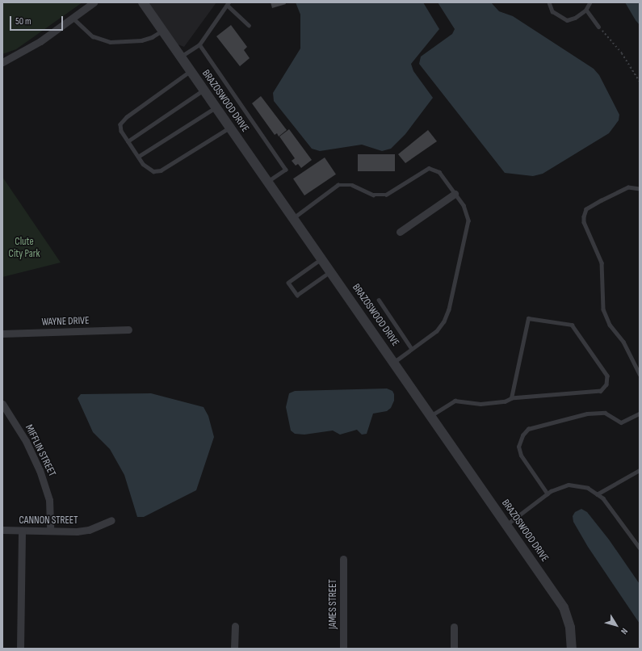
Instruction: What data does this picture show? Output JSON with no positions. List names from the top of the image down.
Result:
{
  "streets": {
    "street": [
      "BRAZOSWOOD DRIVE",
      "WAYNE DRIVE",
      "MIFFLIN STREET",
      "CANNON STREET",
      "JAMES STREET"
    ]
  },
  "crossings": [
    ["MIFFLIN STREET", "CANNON STREET"]
  ],
  "parks": ["Clute City Park"],
  "scale_bar": "50 m",
  "north": "bottom right"
}
